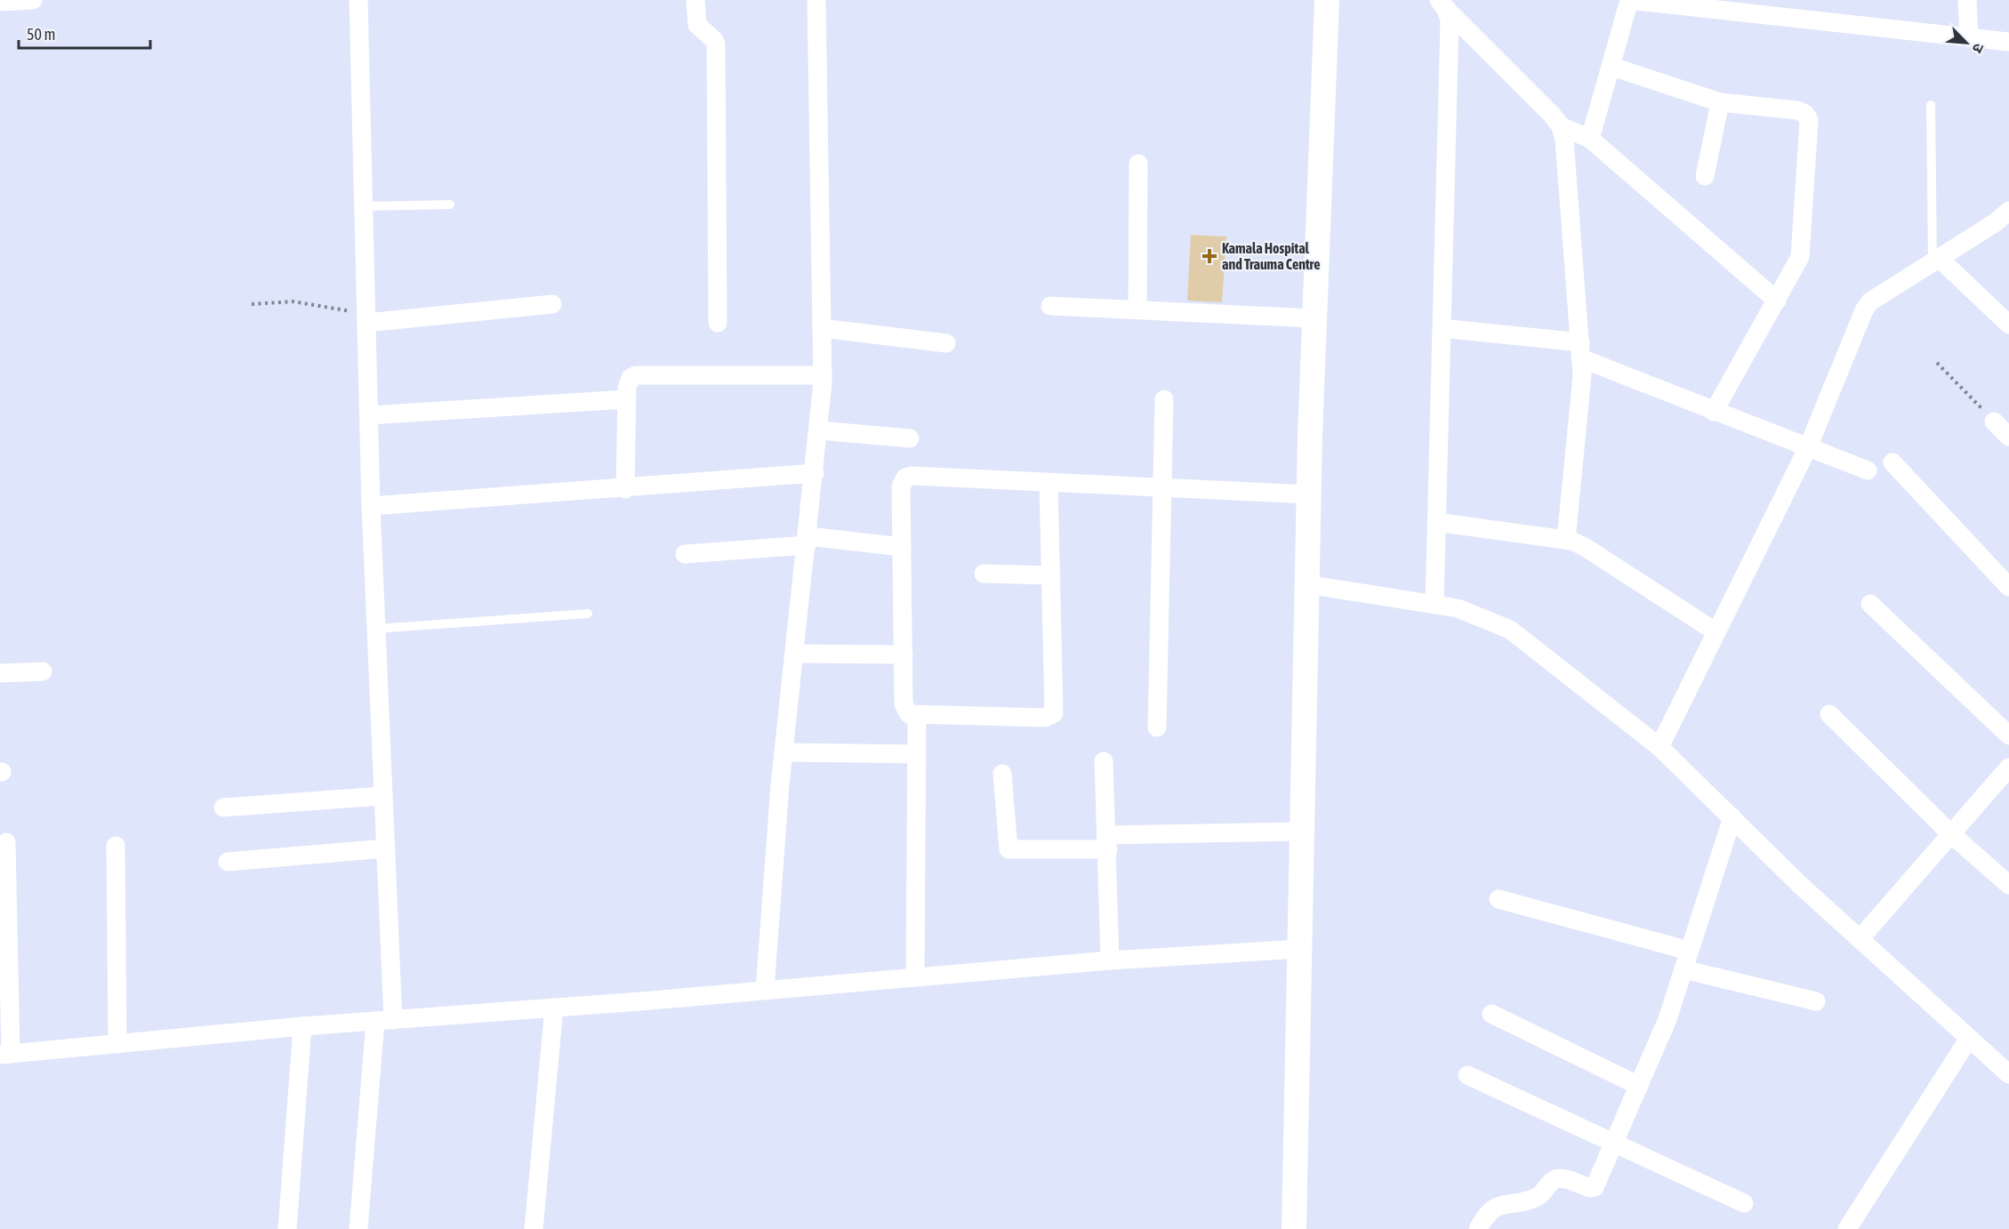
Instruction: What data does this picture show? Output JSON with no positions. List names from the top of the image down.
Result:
{
  "places": {
    "health": ["Kamala Hospital and Trauma Centre"]
  },
  "scale_bar": "50 m",
  "north": "bottom right"
}
